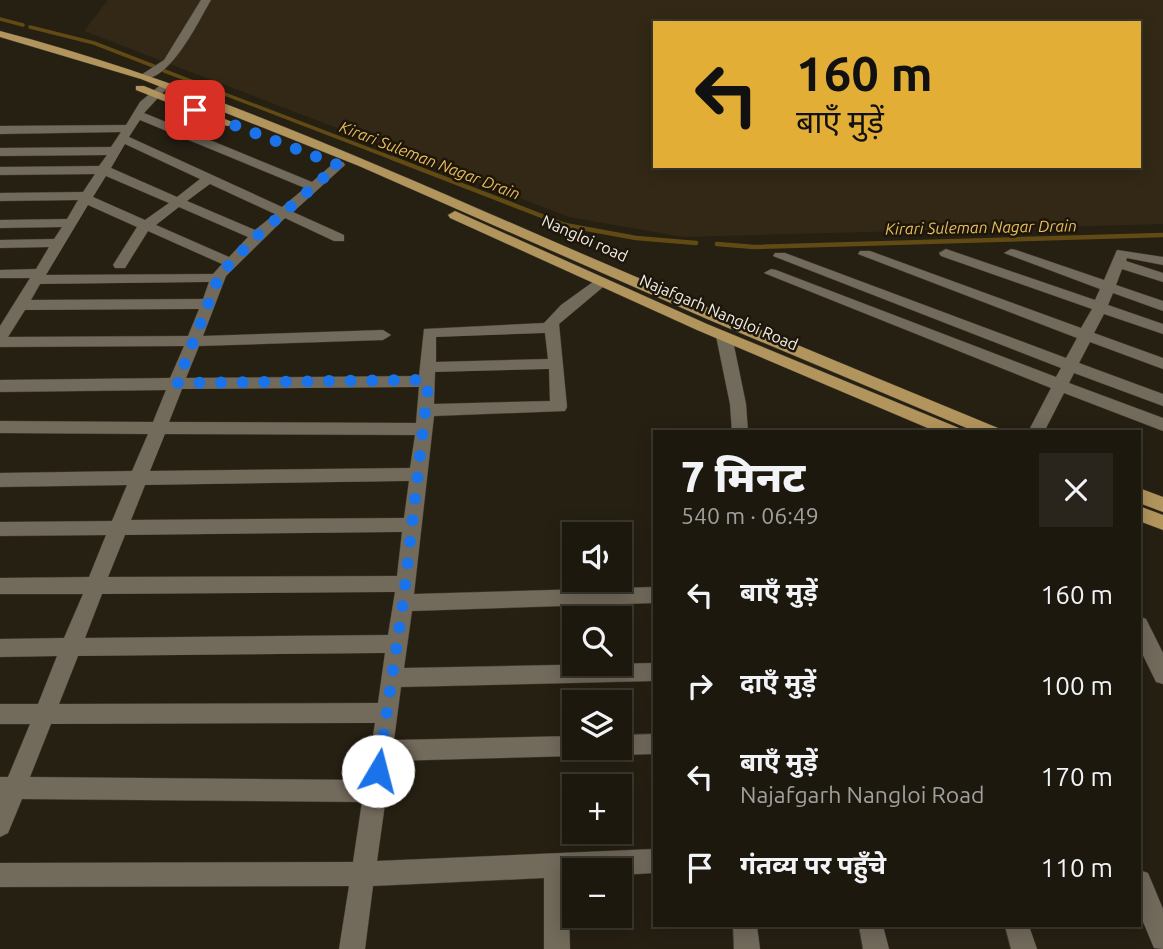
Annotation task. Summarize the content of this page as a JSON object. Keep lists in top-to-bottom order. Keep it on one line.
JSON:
{"streets":{"main road":["Nangloi road","Najafgarh Nangloi Road"]},"crossings":[["Nangloi road","Najafgarh Nangloi Road"]],"water":["Kirari Suleman Nagar Drain"],"page":{"turn":["160 m","बाएँ मुड़ें"],"heading":["7 मिनट","540 m · 06:49"],"map_buttons":["+","−"],"list":[{"name":"बाएँ मुड़ें","value":"160 m"},{"name":"दाएँ मुड़ें","value":"100 m"},{"name":"बाएँ मुड़ें","note":"Najafgarh Nangloi Road","value":"170 m"},{"name":"गंतव्य पर पहुँचे","value":"110 m"}]}}
